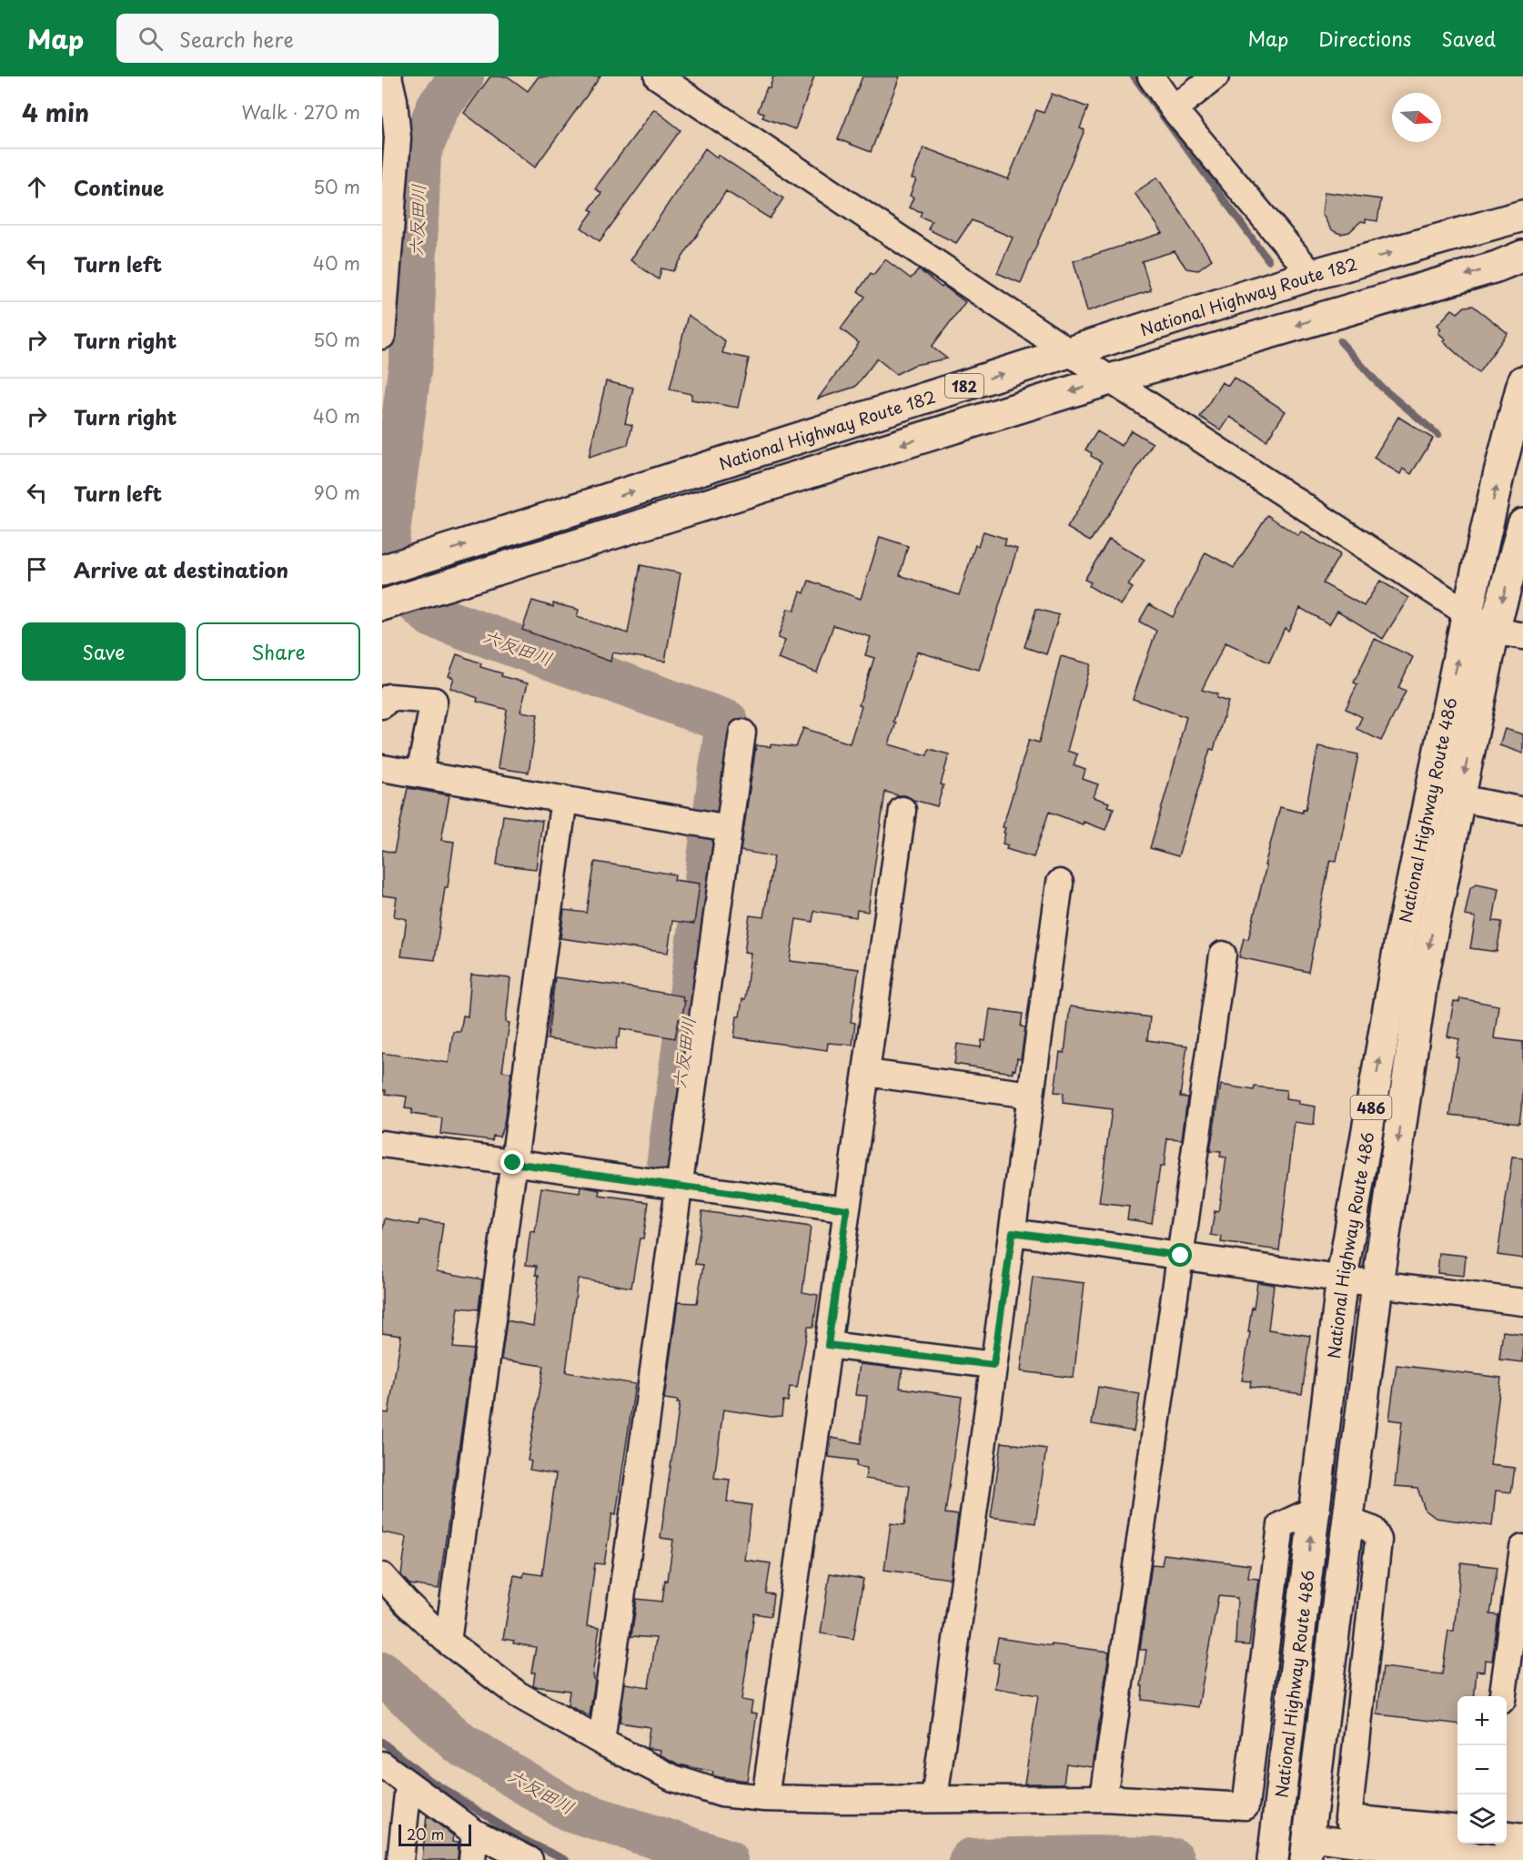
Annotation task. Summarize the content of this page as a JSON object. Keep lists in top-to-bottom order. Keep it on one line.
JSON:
{"streets":{"highway":["National Highway Route 182","182","National Highway Route 486","486"]},"water":["六反田川"],"scale_bar":"20 m","north":"right","page":{"header":"Map","search":"Search here","nav":["Map","Directions","Saved"],"heading":["4 min","Walk · 270 m"],"list":[["Continue","50 m"],["Turn left","40 m"],["Turn right","50 m"],["Turn right","40 m"],["Turn left","90 m"],"Arrive at destination"],"buttons":["Save","Share"],"map_buttons":["+","−"],"scale":"20 m"}}
